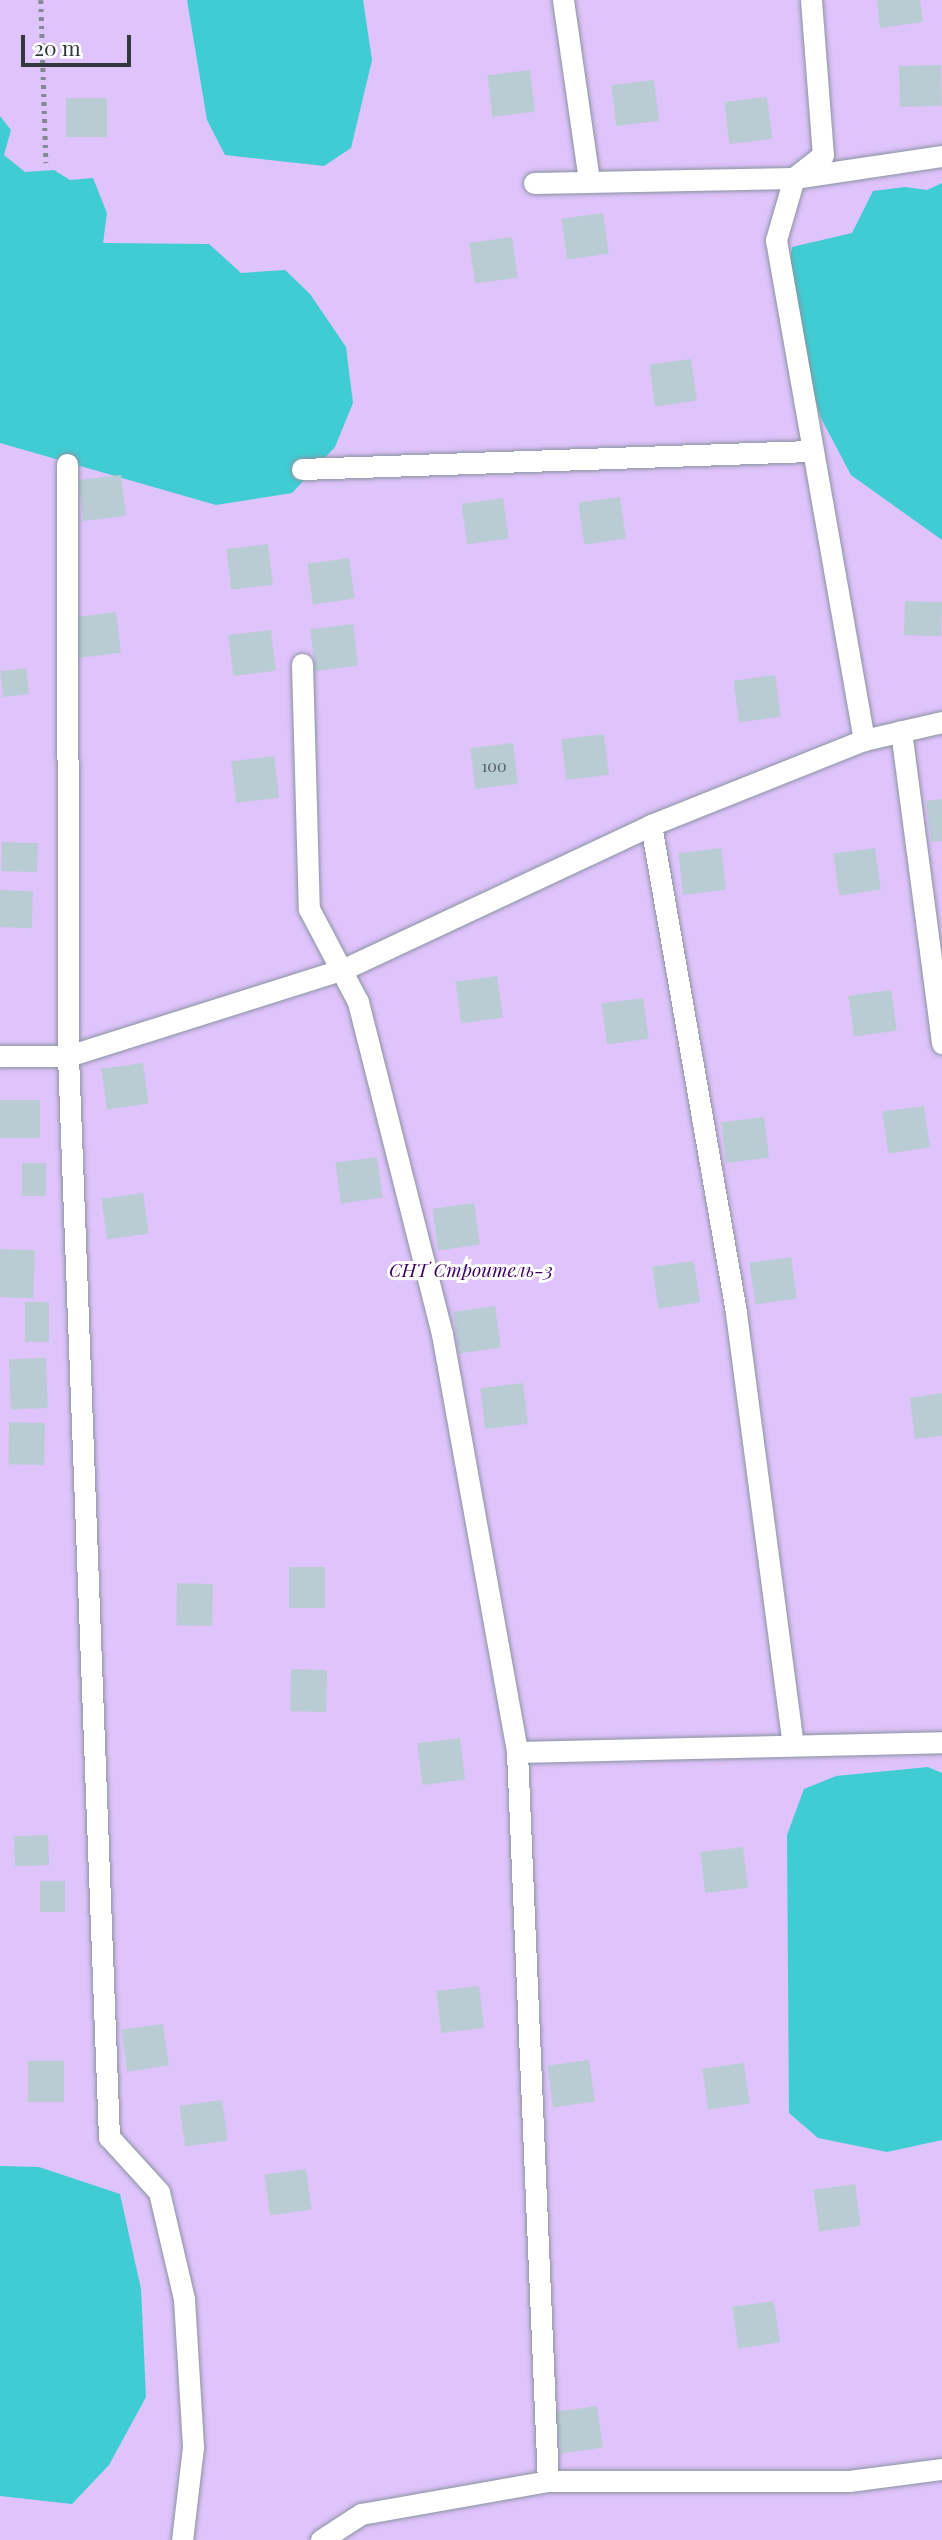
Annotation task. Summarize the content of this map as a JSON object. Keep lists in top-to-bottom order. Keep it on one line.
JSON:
{"parks":["СНТ Строитель-3"],"house_numbers":["100"],"scale_bar":"20 m"}
